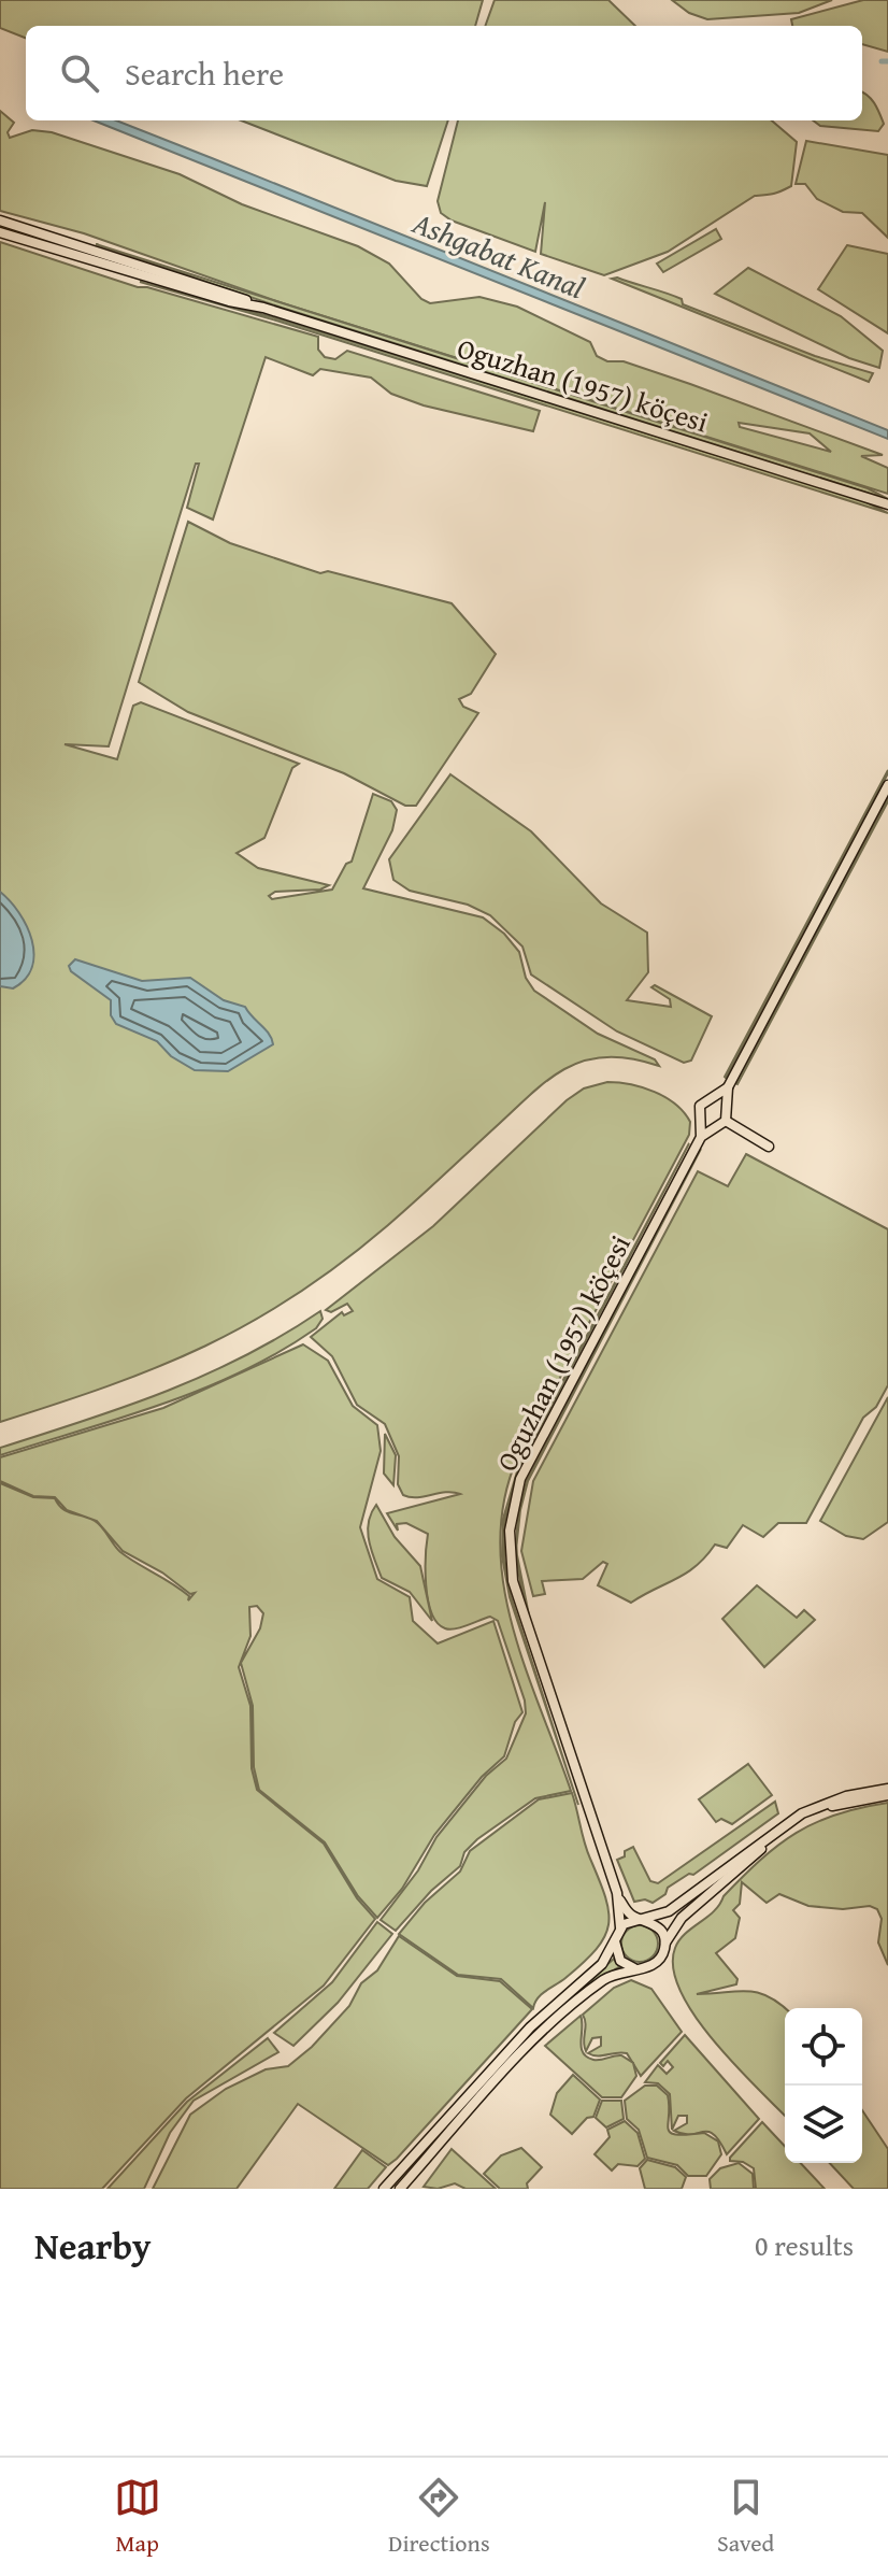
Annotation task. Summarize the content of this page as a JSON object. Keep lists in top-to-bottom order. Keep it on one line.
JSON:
{"streets":{"main road":["Oguzhan (1957) köçesi"]},"water":["Ashgabat Kanal"],"page":{"search":"Search here","heading":["Nearby","0 results"],"nav":["Map","Directions","Saved"]}}
